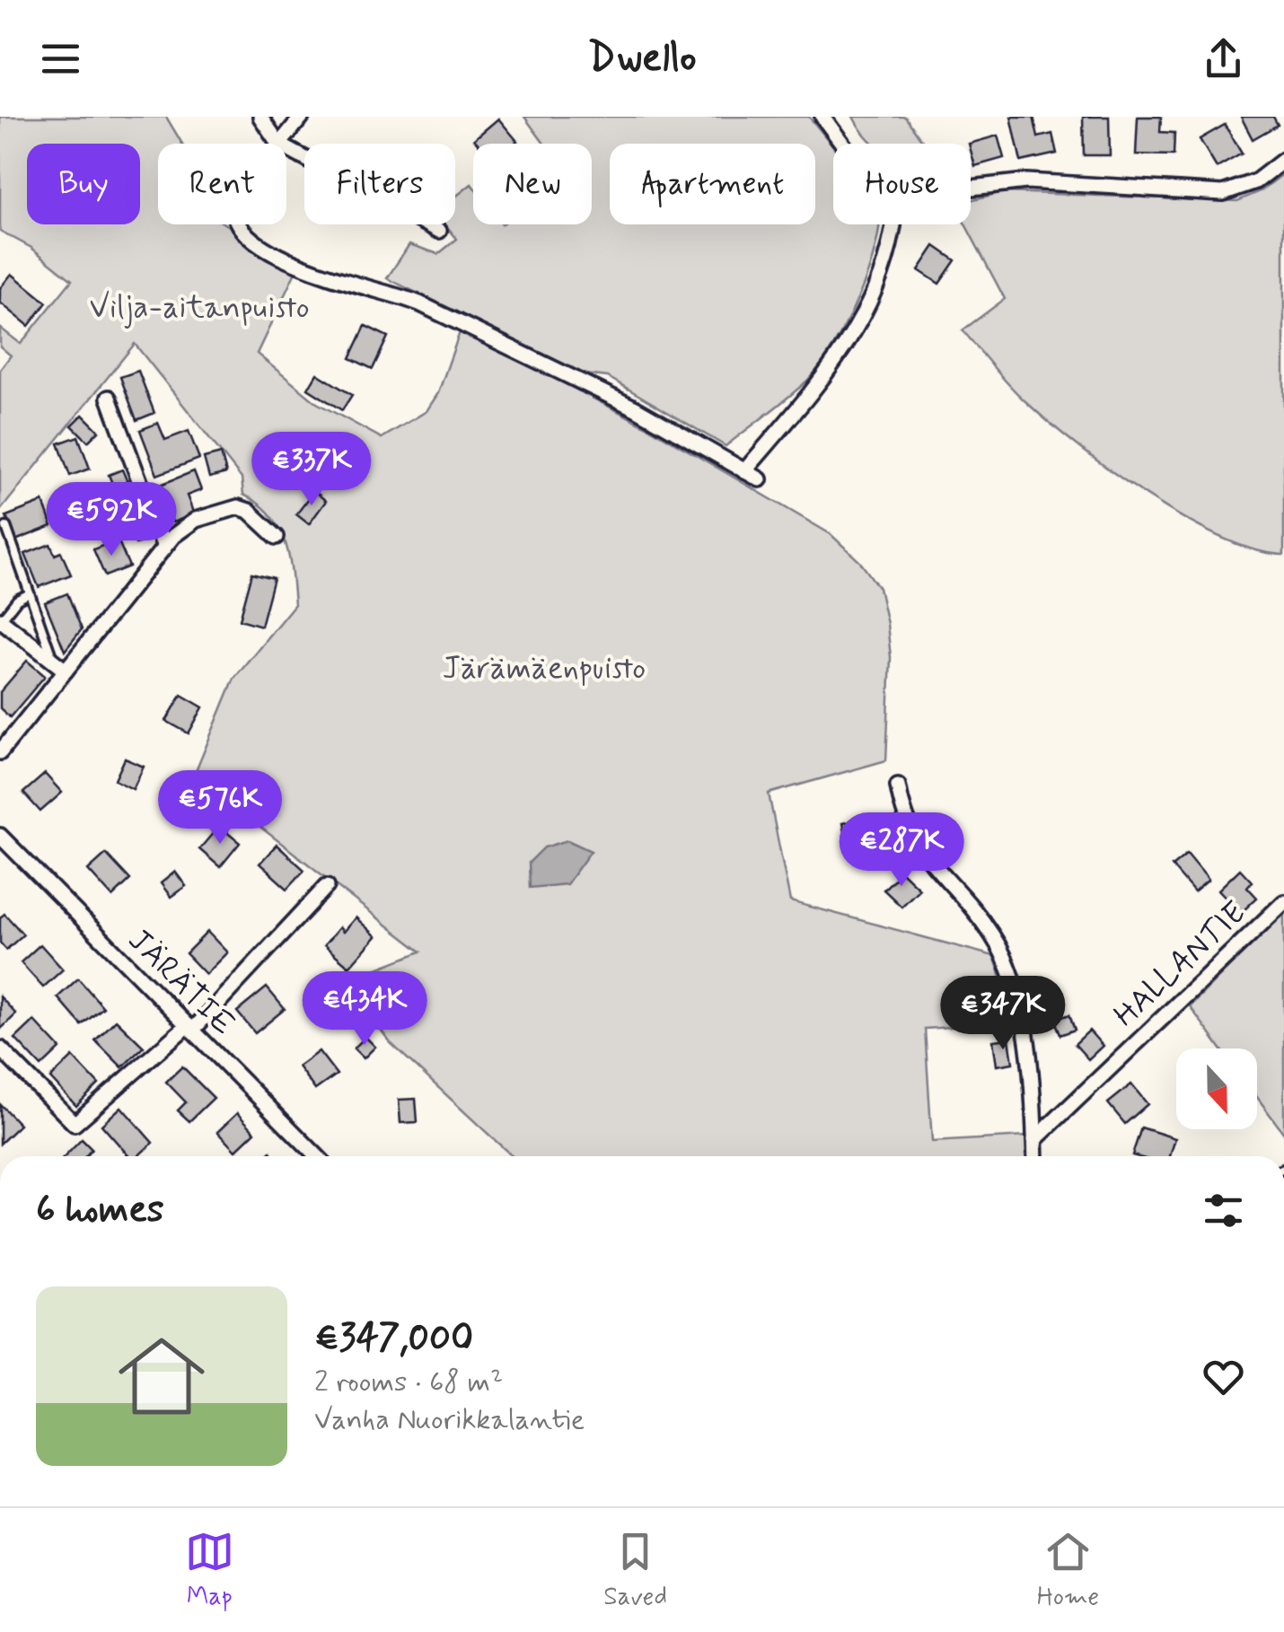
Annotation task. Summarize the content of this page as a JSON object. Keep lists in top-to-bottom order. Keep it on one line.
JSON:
{"streets":{"street":["HALLANTIE","JÄRÄTIE"]},"parks":["Vilja-aitanpuisto","Järämäenpuisto"],"north":"bottom","page":{"header":"Dwello","chip":["Buy","Rent","Filters","New","Apartment","House"],"price":["€337K","€592K","€576K","€287K","€434K","€347K"],"heading":"6 homes","list":[{"name":"€347,000","note":"2 rooms · 68 m² · Vanha Nuorikkalantie"}],"tabs":["Map","Saved","Home"]}}
